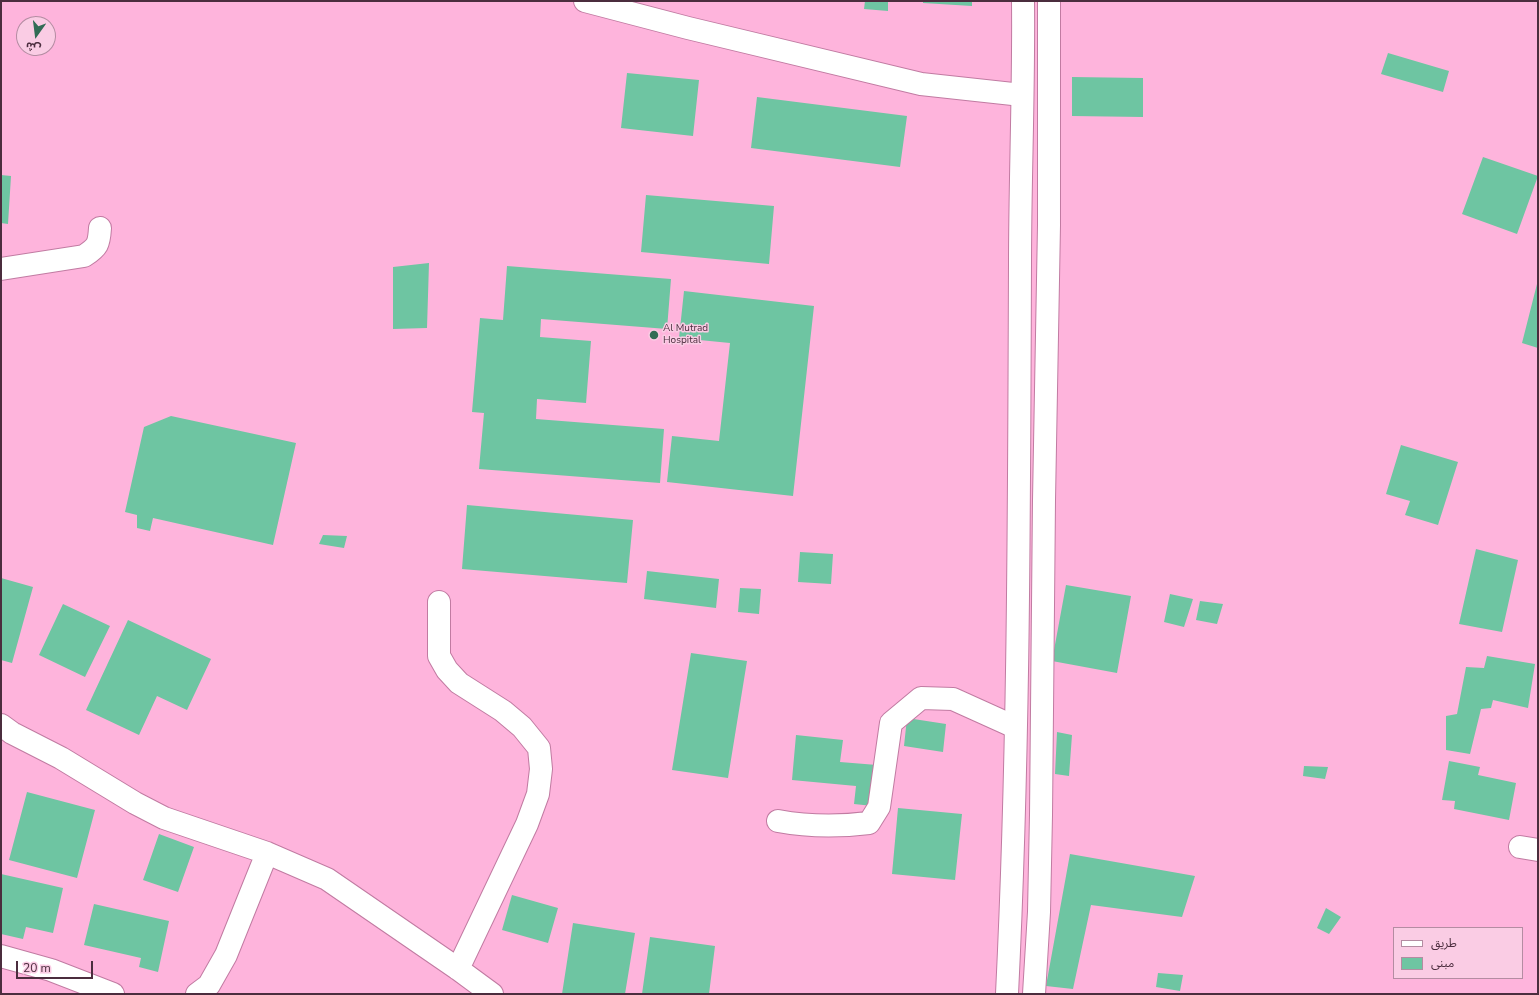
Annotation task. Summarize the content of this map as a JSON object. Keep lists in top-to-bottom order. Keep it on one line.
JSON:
{"places":["Al Mutrad Hospital"],"legend":["طريق","مبنى"],"scale_bar":"20 m","north":"bottom"}
